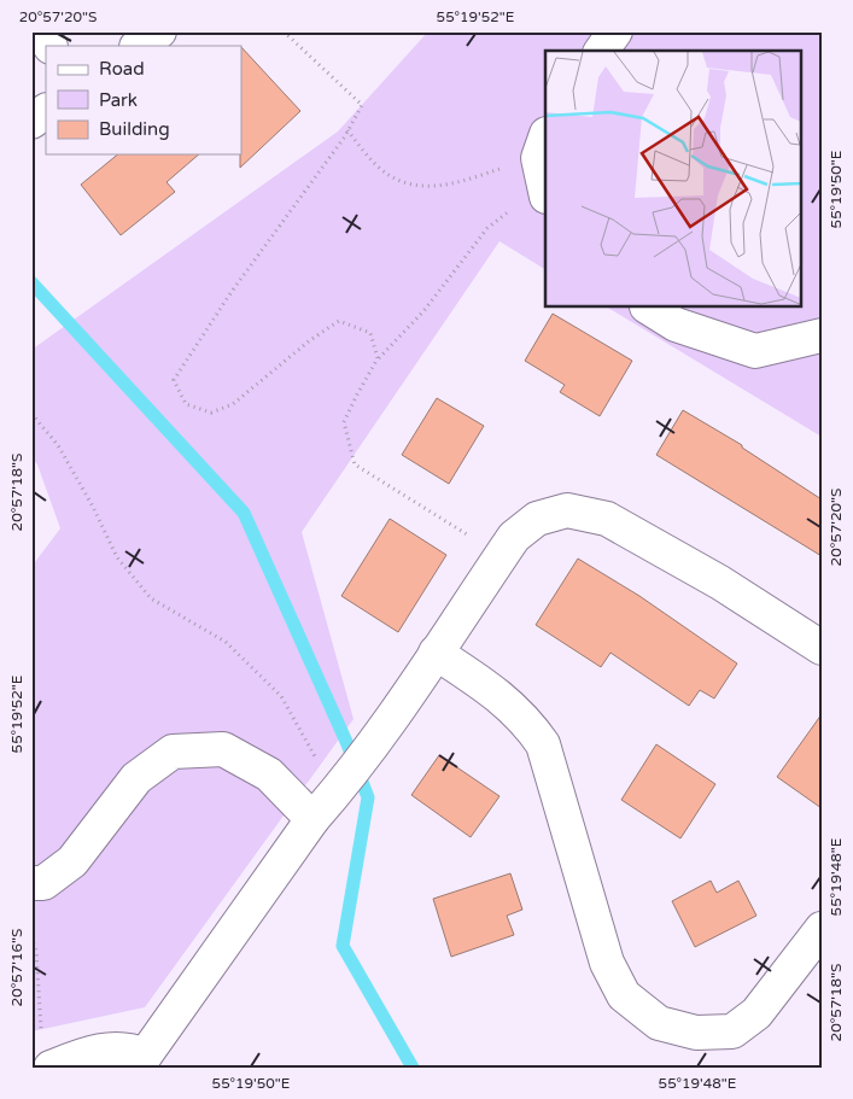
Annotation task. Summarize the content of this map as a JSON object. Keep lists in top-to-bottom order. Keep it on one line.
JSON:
{"legend":["Road","Park","Building"],"coordinates":["20°57'20\"S","55°19'52\"E","55°19'50\"E","20°57'18\"S","55°19'48\"E","20°57'16\"S"]}
